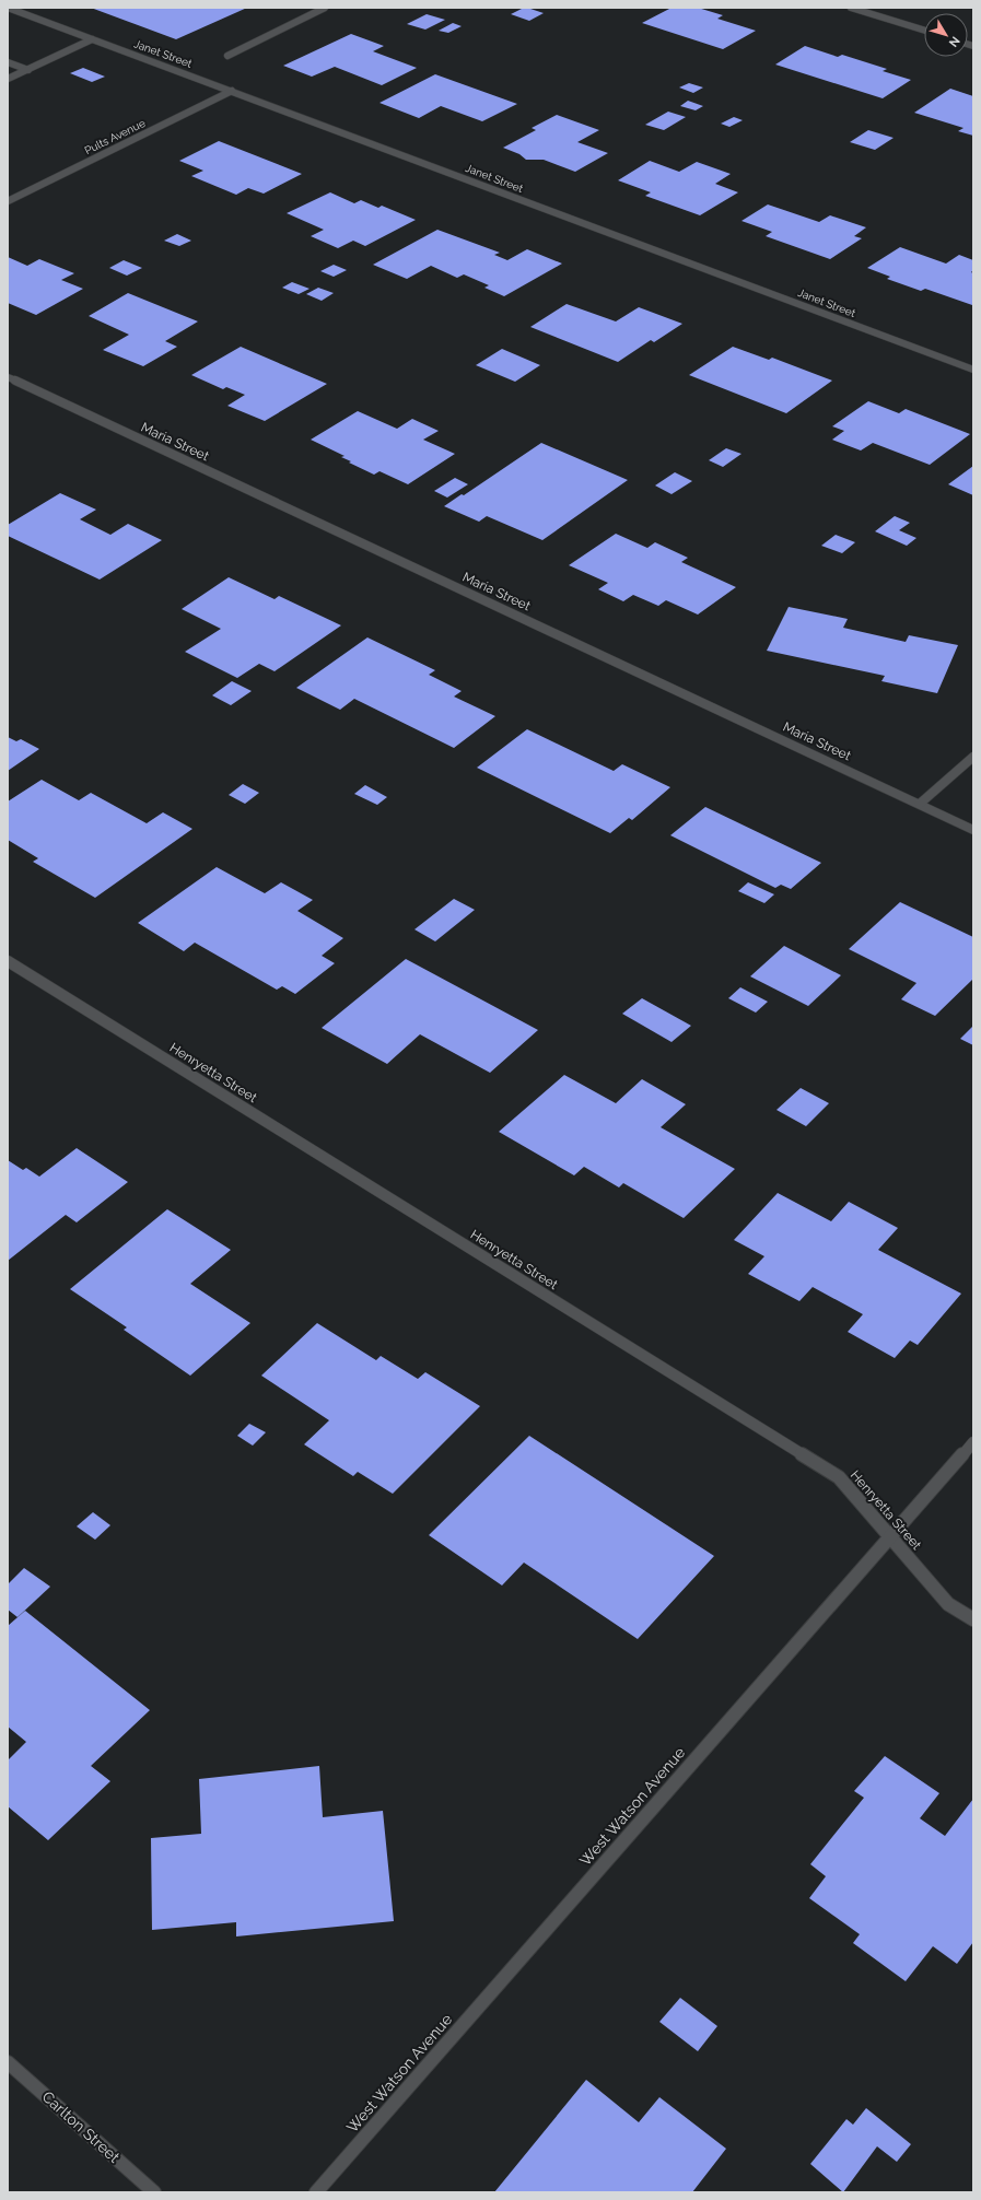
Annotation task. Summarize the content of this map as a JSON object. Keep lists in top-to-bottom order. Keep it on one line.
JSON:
{"streets":{"street":["Janet Street","Pults Avenue","Maria Street","Henryetta Street","West Watson Avenue","Carlton Street"]},"crossings":[["Janet Street","Pults Avenue"],["Henryetta Street","West Watson Avenue"]],"north":"bottom right"}
